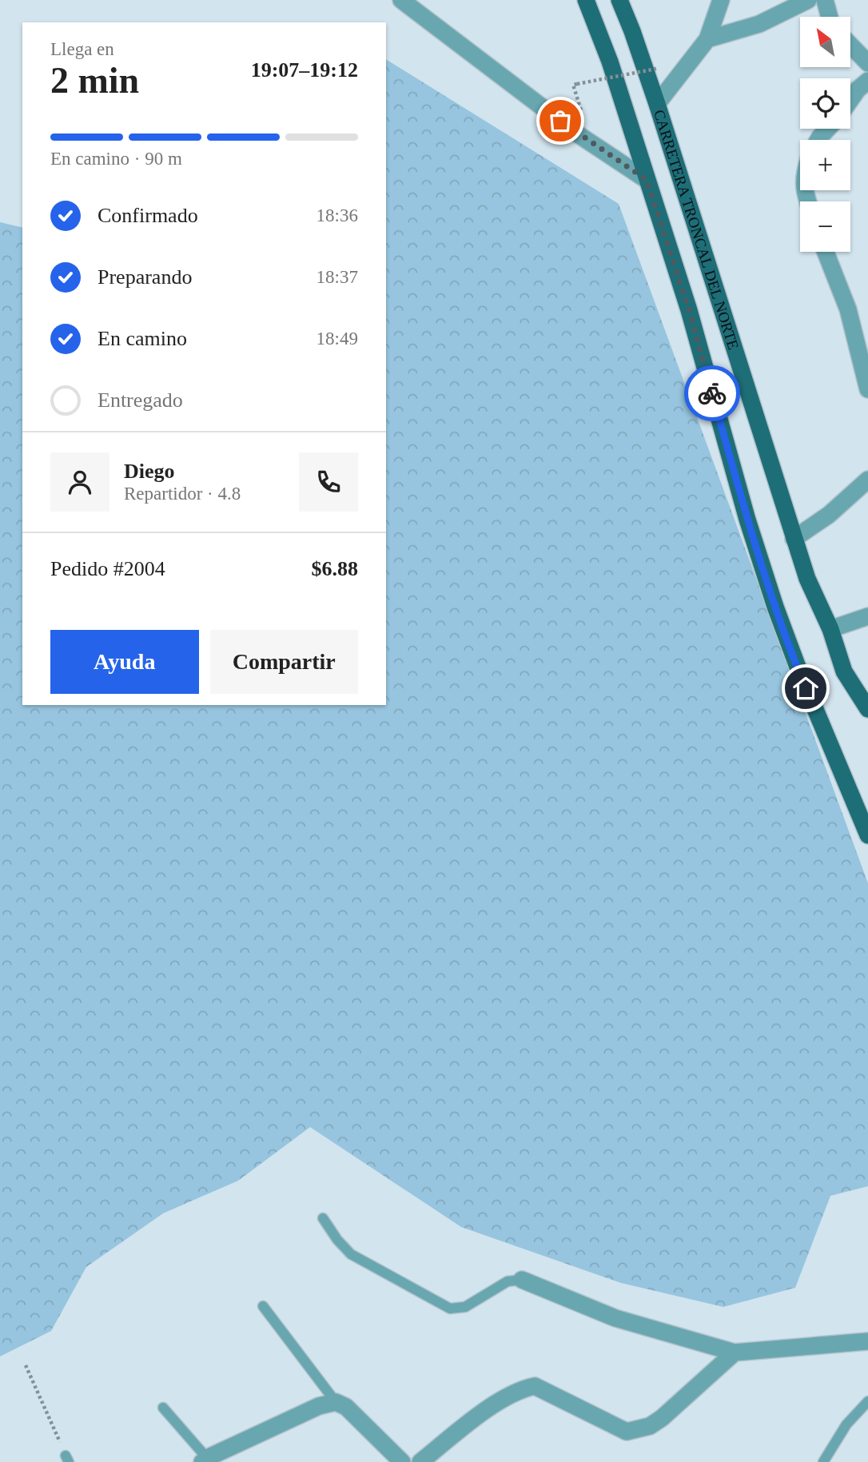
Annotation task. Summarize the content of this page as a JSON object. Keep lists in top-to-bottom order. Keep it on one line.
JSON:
{"streets":{"main road":["CARRETERA TRONCAL DEL NORTE"]},"north":"top left","page":{"map_buttons":["+","−"],"heading":["2 min","Llega en","19:07–19:12"],"panel":["Diego","Repartidor · 4.8","Pedido #2004","$6.88"],"bar":"En camino · 90 m","list":[["Confirmado","18:36"],["Preparando","18:37"],["En camino","18:49"],"Entregado"],"buttons":["Ayuda","Compartir"]}}
